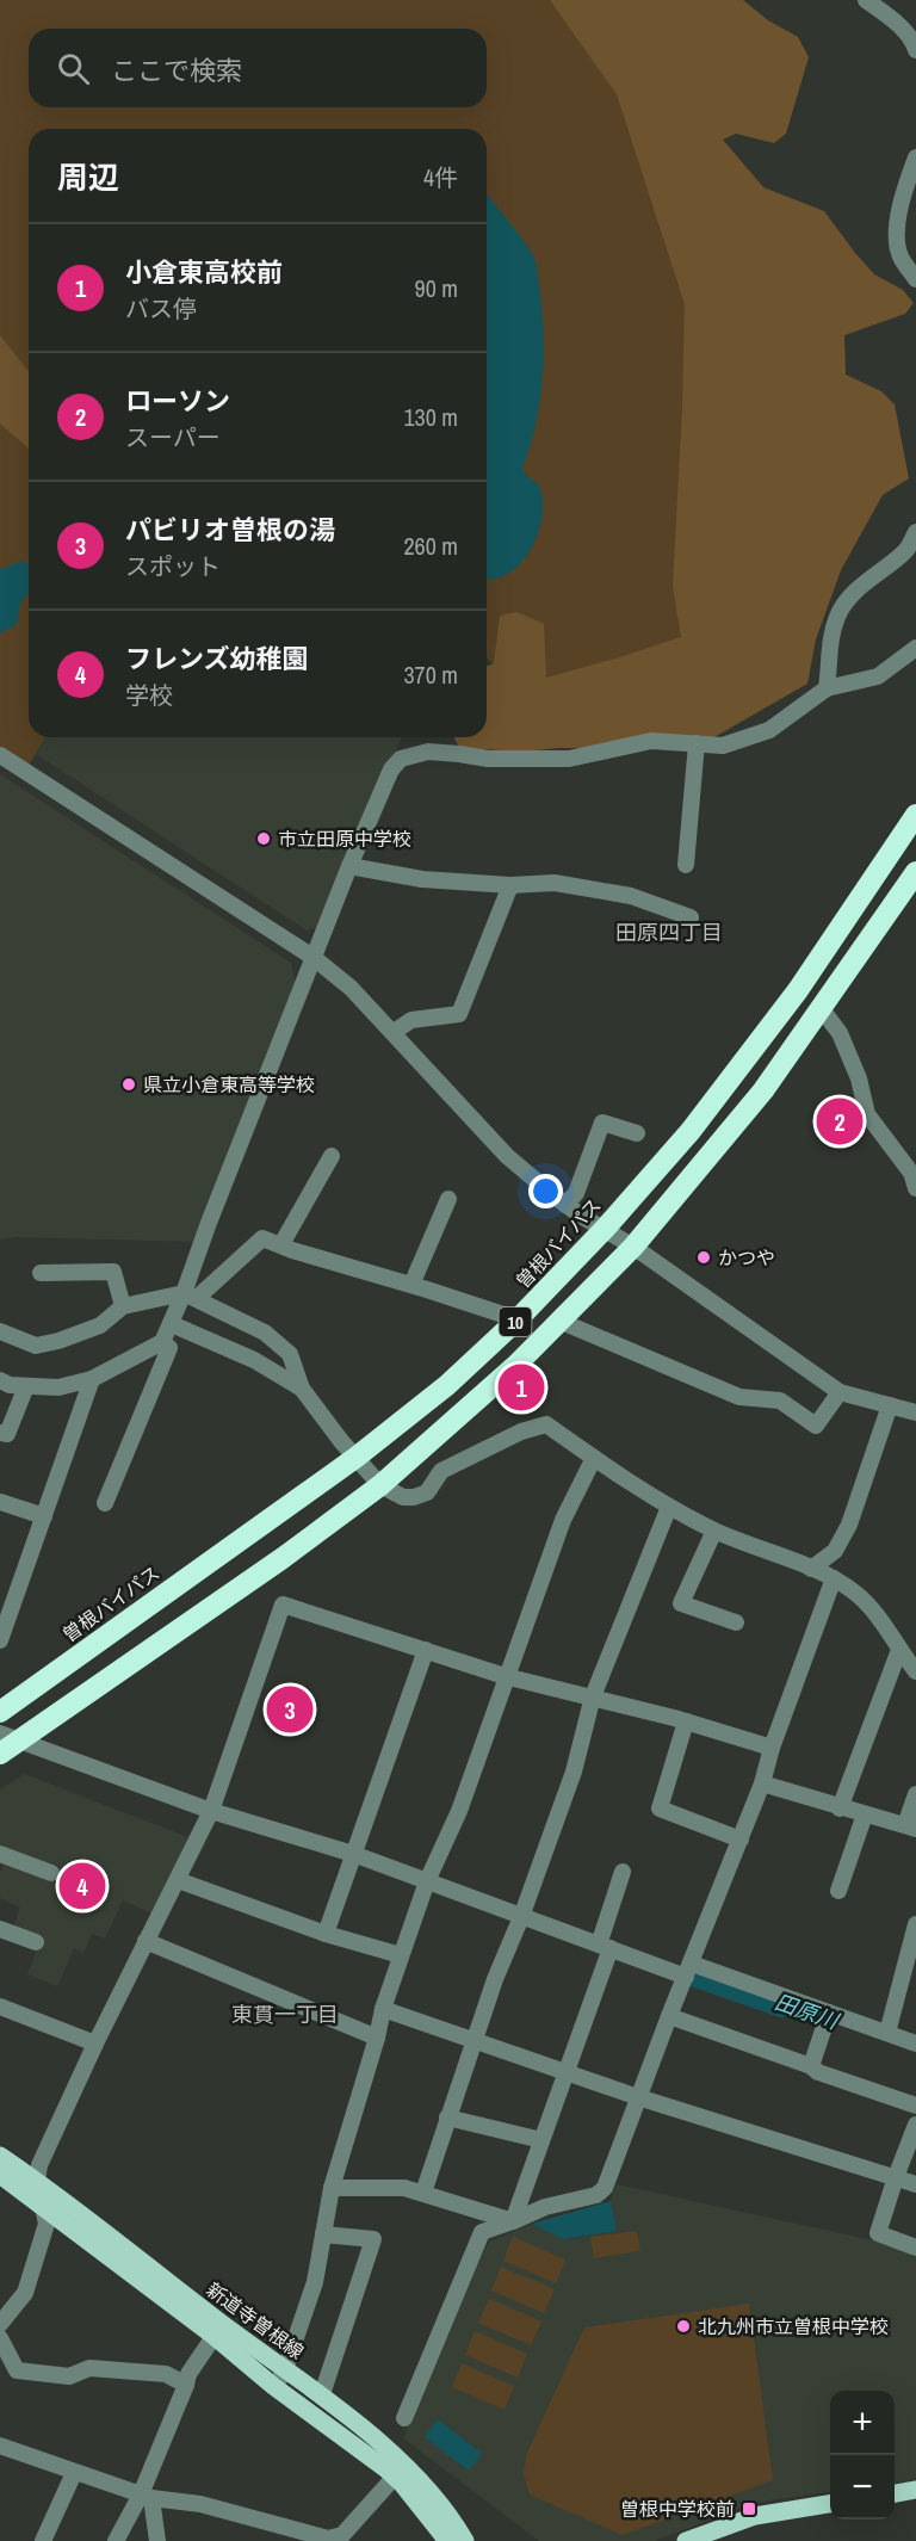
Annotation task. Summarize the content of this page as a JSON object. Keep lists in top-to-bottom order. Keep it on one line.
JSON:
{"streets":{"highway":["曽根バイパス","10"],"main road":["新道寺曽根線"]},"districts":["田原四丁目","東貫一丁目"],"water":["田原川"],"places":{"other":["市立田原中学校","県立小倉東高等学校","かつや","北九州市立曽根中学校"],"transit":["曽根中学校前"]},"page":{"search":"ここで検索","heading":["周辺","4件"],"list":[{"mark":"1","name":"小倉東高校前","note":"バス停","value":"90 m"},{"mark":"2","name":"ローソン","note":"スーパー","value":"130 m"},{"mark":"3","name":"パビリオ曽根の湯","note":"スポット","value":"260 m"},{"mark":"4","name":"フレンズ幼稚園","note":"学校","value":"370 m"}],"pins":["2","1","3","4"],"map_buttons":["+","−"]}}
